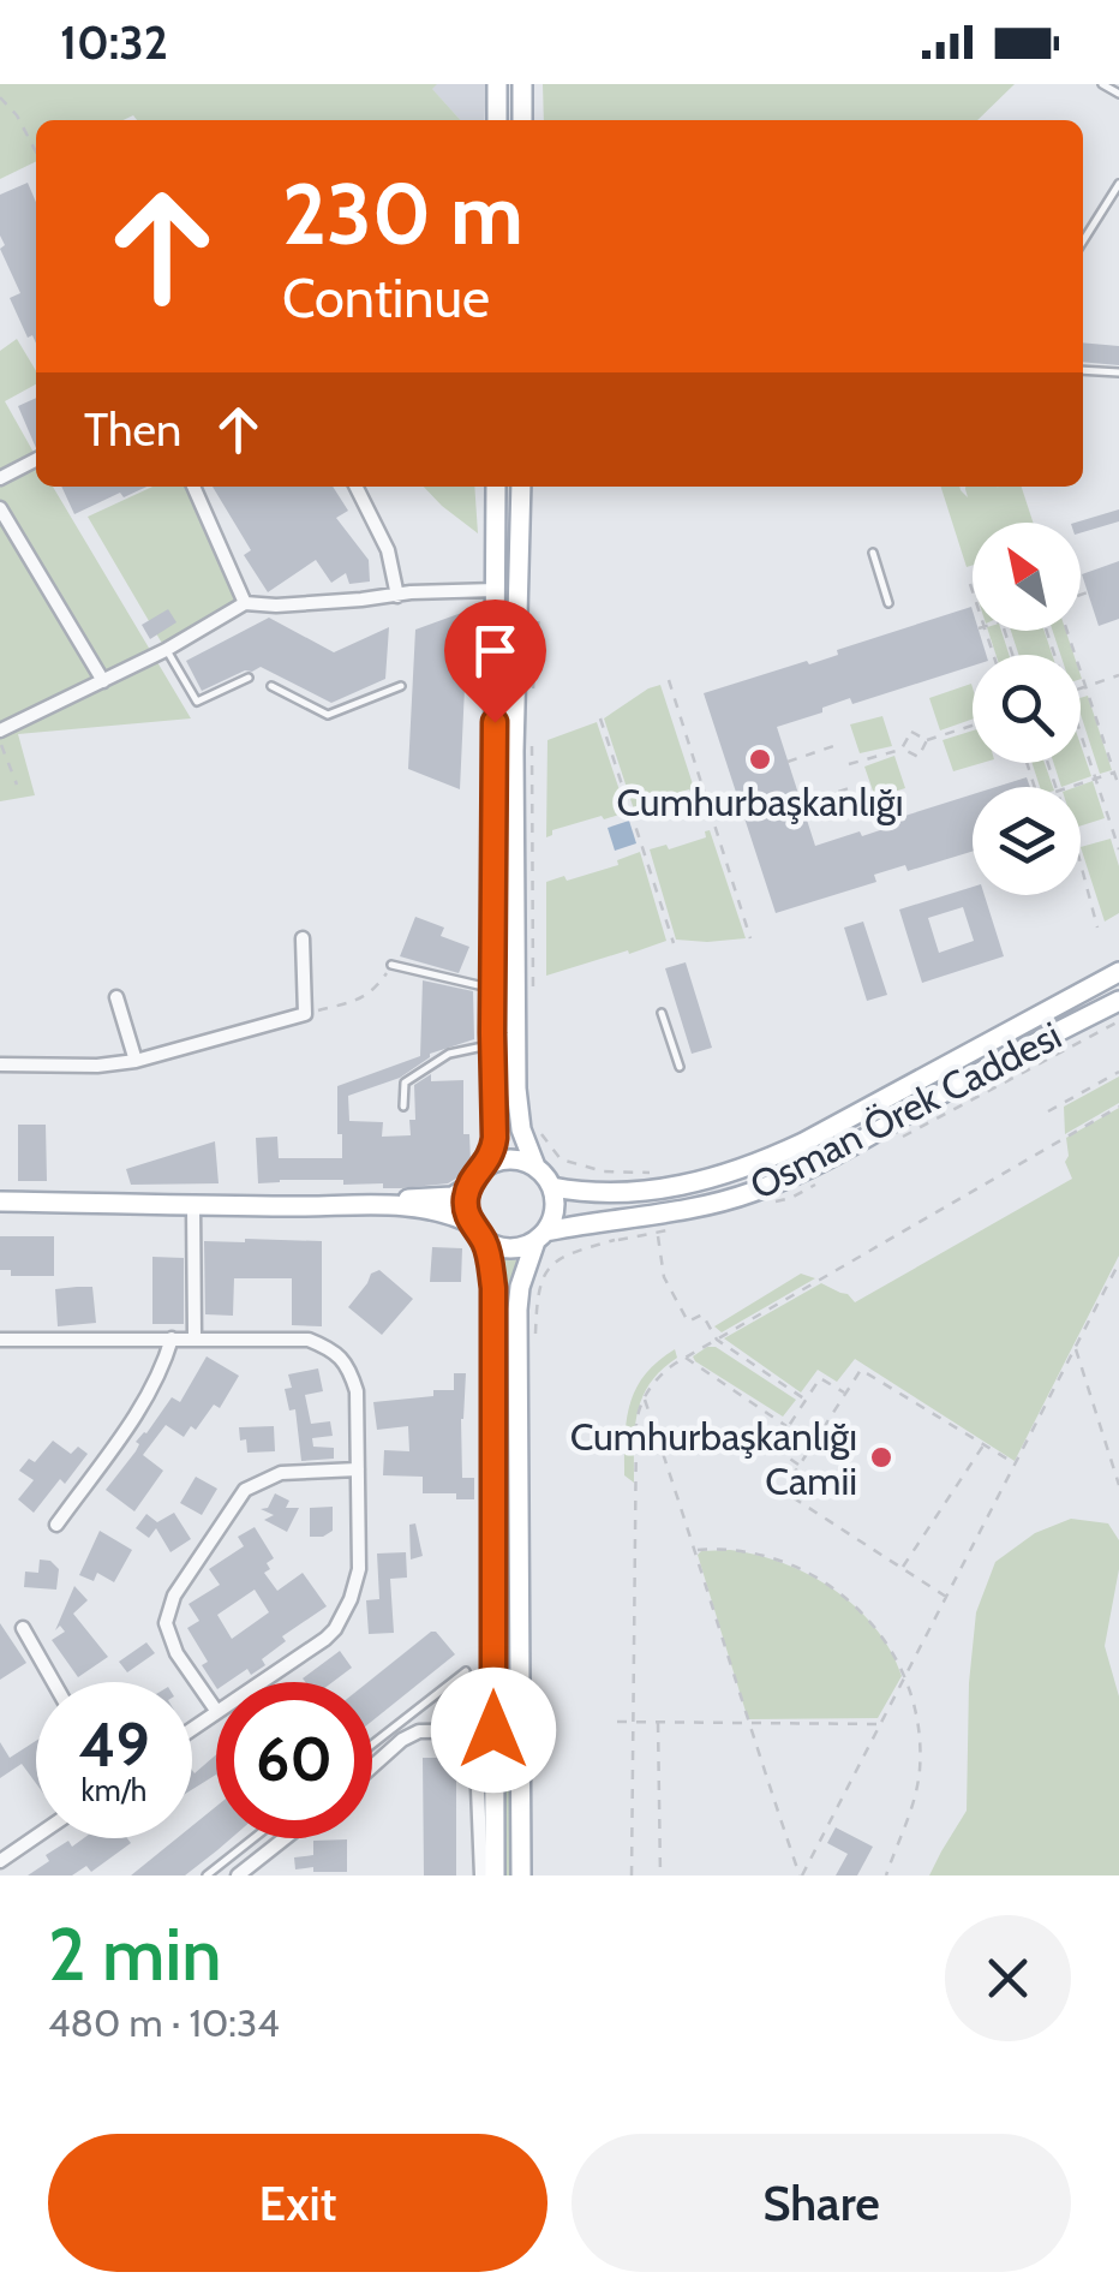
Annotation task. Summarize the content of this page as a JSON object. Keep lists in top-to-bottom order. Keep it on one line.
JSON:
{"streets":{"main road":["Osman Örek Caddesi"]},"places":["Cumhurbaşkanlığı","Cumhurbaşkanlığı Camii"],"north":"top left","page":{"status":"10:32","turn":["230 m","Continue"],"then":"Then","speed":"49 km/h","limit":"60","heading":["2 min","480 m · 10:34"],"buttons":["Exit","Share"]}}
